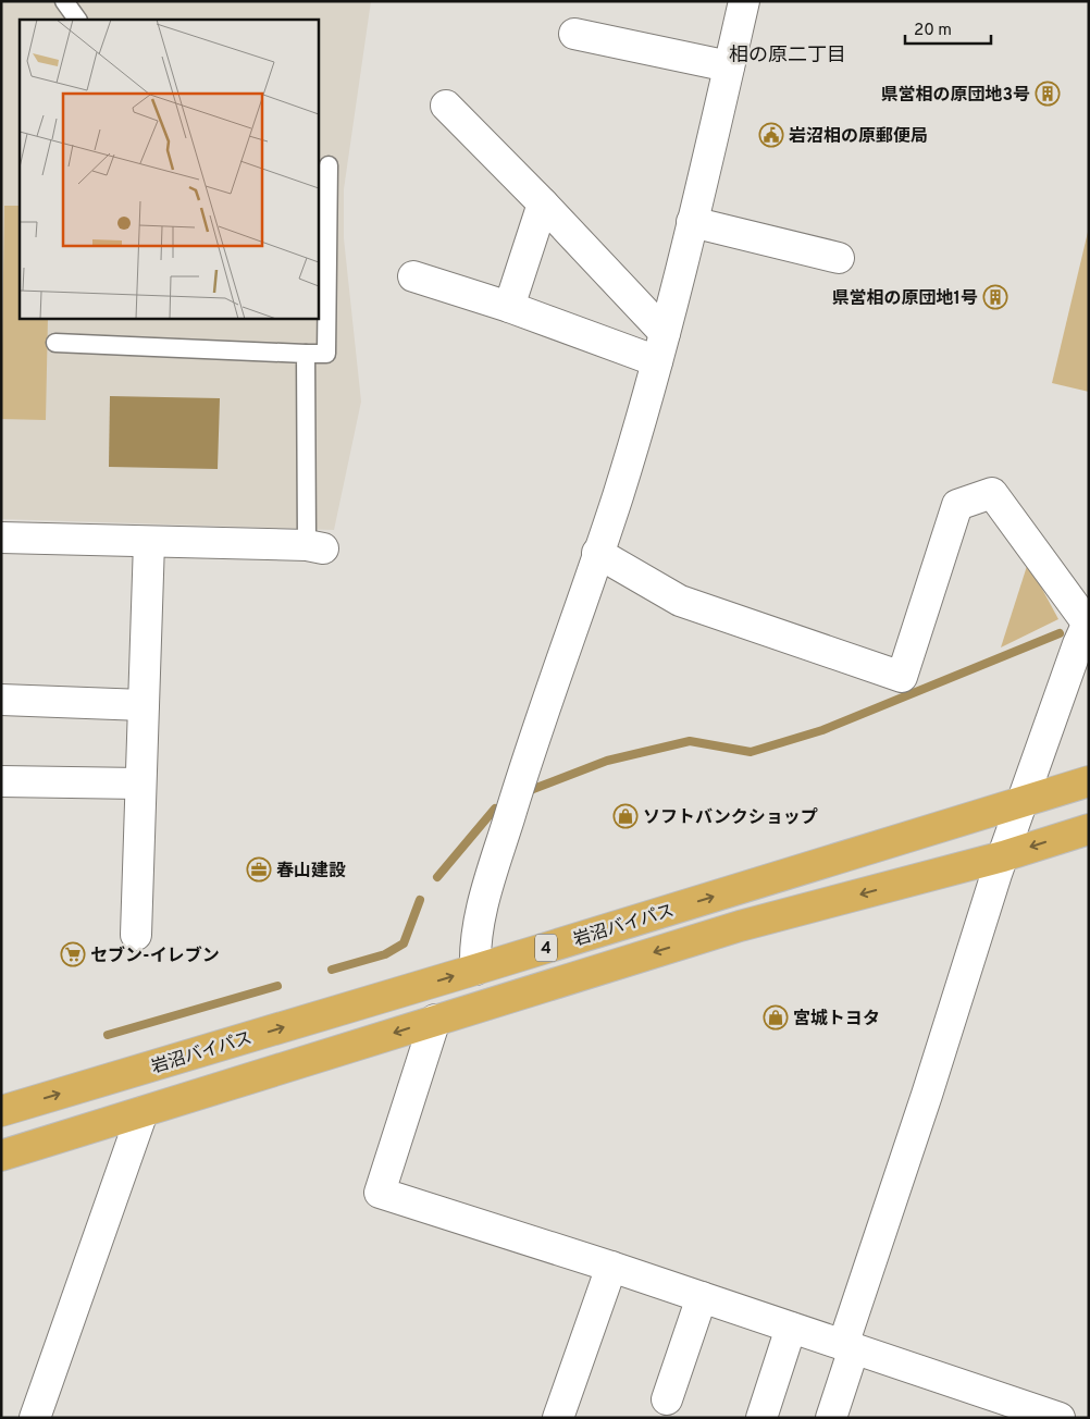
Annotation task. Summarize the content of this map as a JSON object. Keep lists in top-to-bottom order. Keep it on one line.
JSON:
{"streets":{"highway":["岩沼バイパス","4"]},"districts":["相の原二丁目"],"places":{"building":["県営相の原団地3号","県営相の原団地1号"],"public building":["岩沼相の原郵便局"],"shop":["ソフトバンクショップ","宮城トヨタ"],"office":["春山建設"],"supermarket":["セブン-イレブン"]},"scale_bar":"20 m"}
